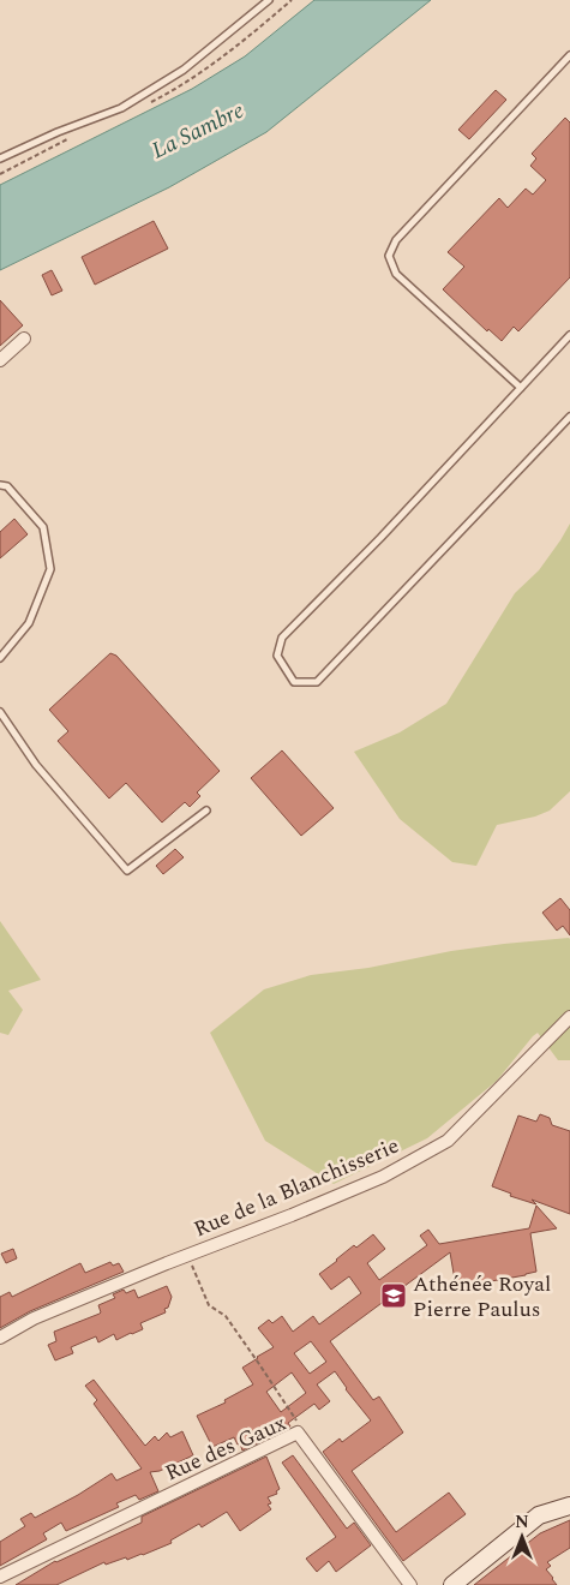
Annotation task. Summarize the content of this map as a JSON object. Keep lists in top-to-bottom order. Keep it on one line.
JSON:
{"streets":{"street":["Rue de la Blanchisserie","Rue des Gaux"]},"water":["La Sambre"],"places":{"school or university":["Athénée Royal Pierre Paulus"]},"north":"top"}
